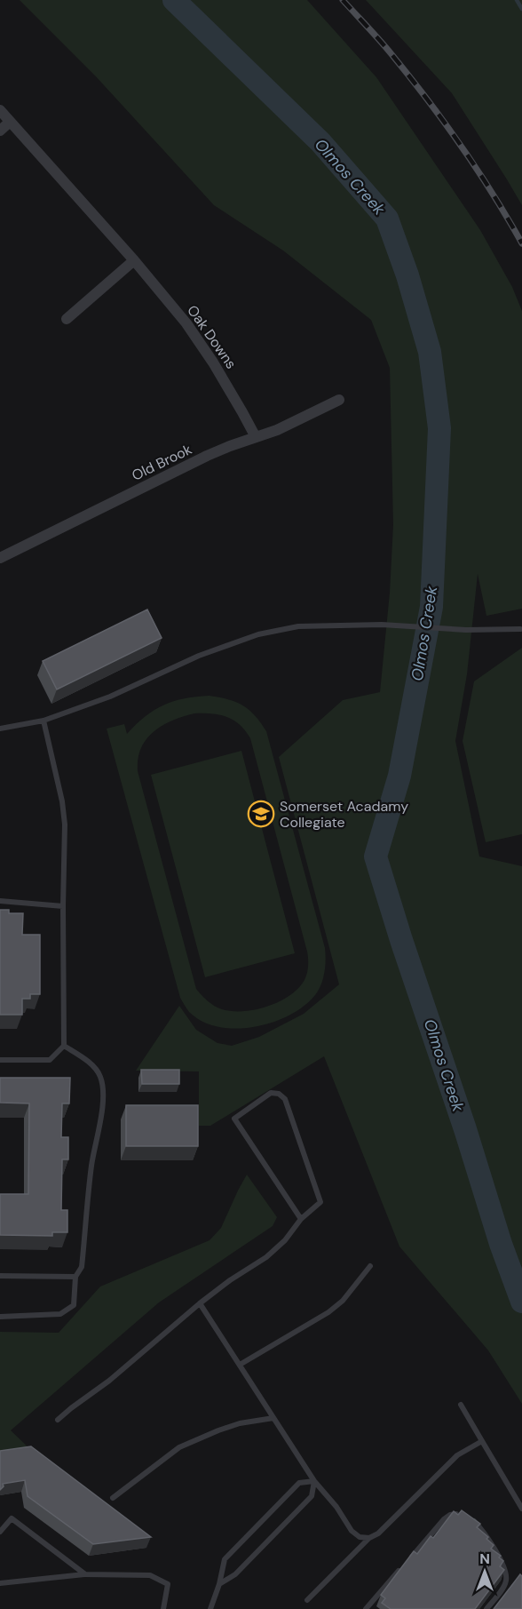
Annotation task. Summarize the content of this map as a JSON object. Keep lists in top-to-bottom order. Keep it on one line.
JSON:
{"streets":{"street":["Oak Downs","Old Brook"]},"crossings":[["Oak Downs","Old Brook"]],"water":["Olmos Creek"],"places":{"school or university":["Somerset Acadamy Collegiate"]},"north":"top"}
